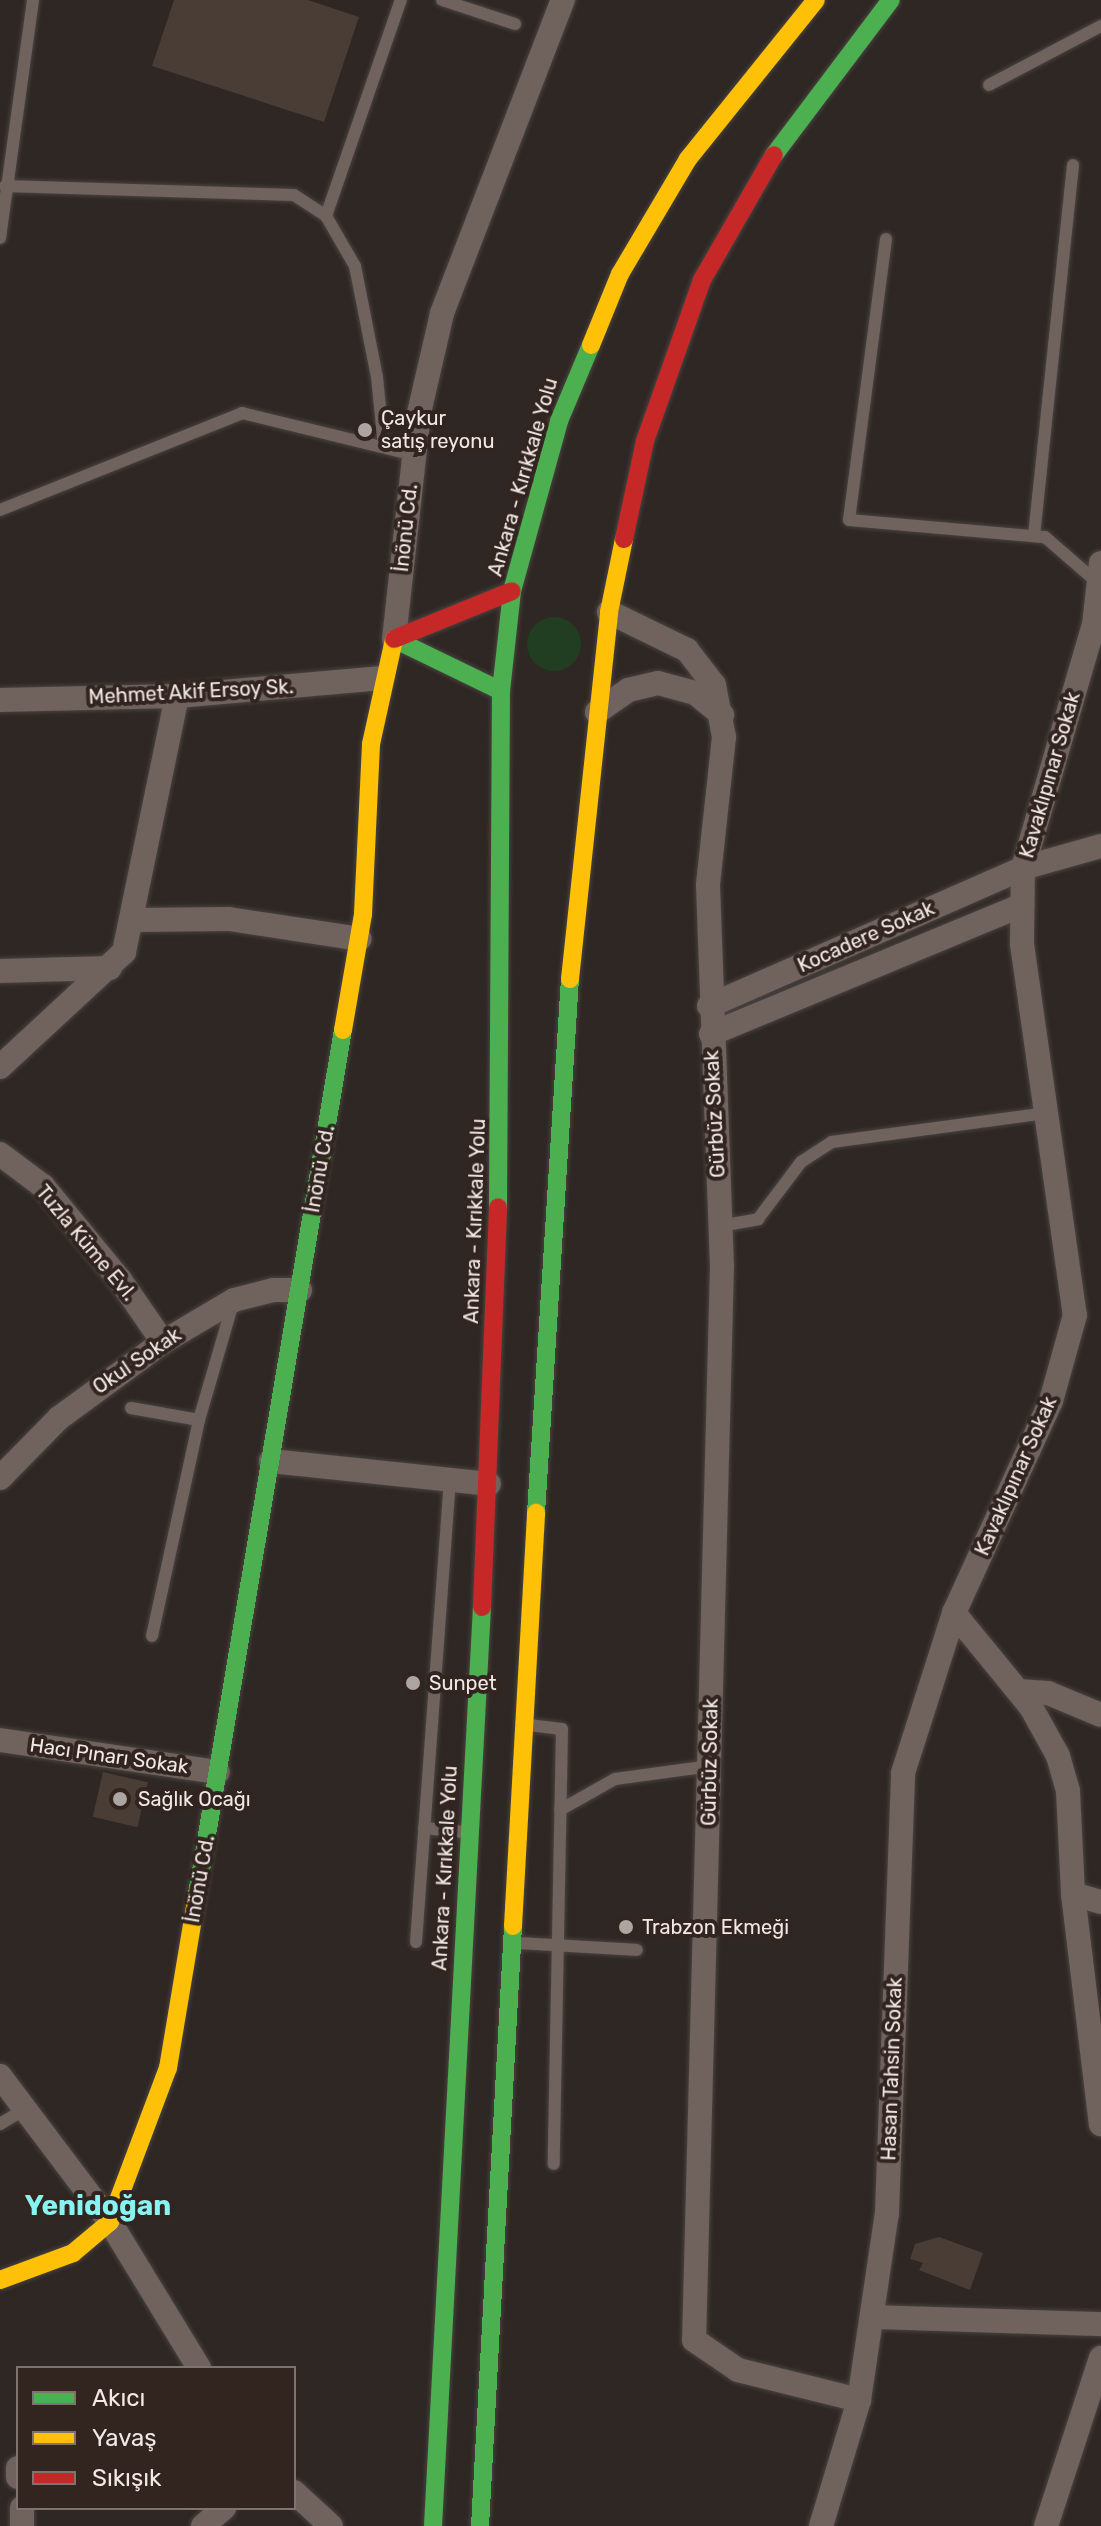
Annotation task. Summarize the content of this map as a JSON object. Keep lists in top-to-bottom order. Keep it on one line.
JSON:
{"streets":{"main road":["Ankara - Kırıkkale Yolu","İnönü Cd."],"street":["Mehmet Akif Ersoy Sk.","Kavaklıpınar Sokak","Kocadere Sokak","Gürbüz Sokak","Tuzla Küme Evl.","Okul Sokak","Hacı Pınarı Sokak","Hasan Tahsin Sokak"]},"crossings":[["İnönü Cd.","Mehmet Akif Ersoy Sk."],["İnönü Cd.","Okul Sokak"],["İnönü Cd.","Hacı Pınarı Sokak"],["Kavaklıpınar Sokak","Kocadere Sokak"],["Kavaklıpınar Sokak","Hasan Tahsin Sokak"],["Kocadere Sokak","Gürbüz Sokak"],["Gürbüz Sokak","Hasan Tahsin Sokak"],["Tuzla Küme Evl.","Okul Sokak"]],"districts":["Yenidoğan"],"places":["Çaykur satış reyonu","Sunpet","Sağlık Ocağı","Trabzon Ekmeği"],"legend":["Akıcı","Yavaş","Sıkışık"]}
